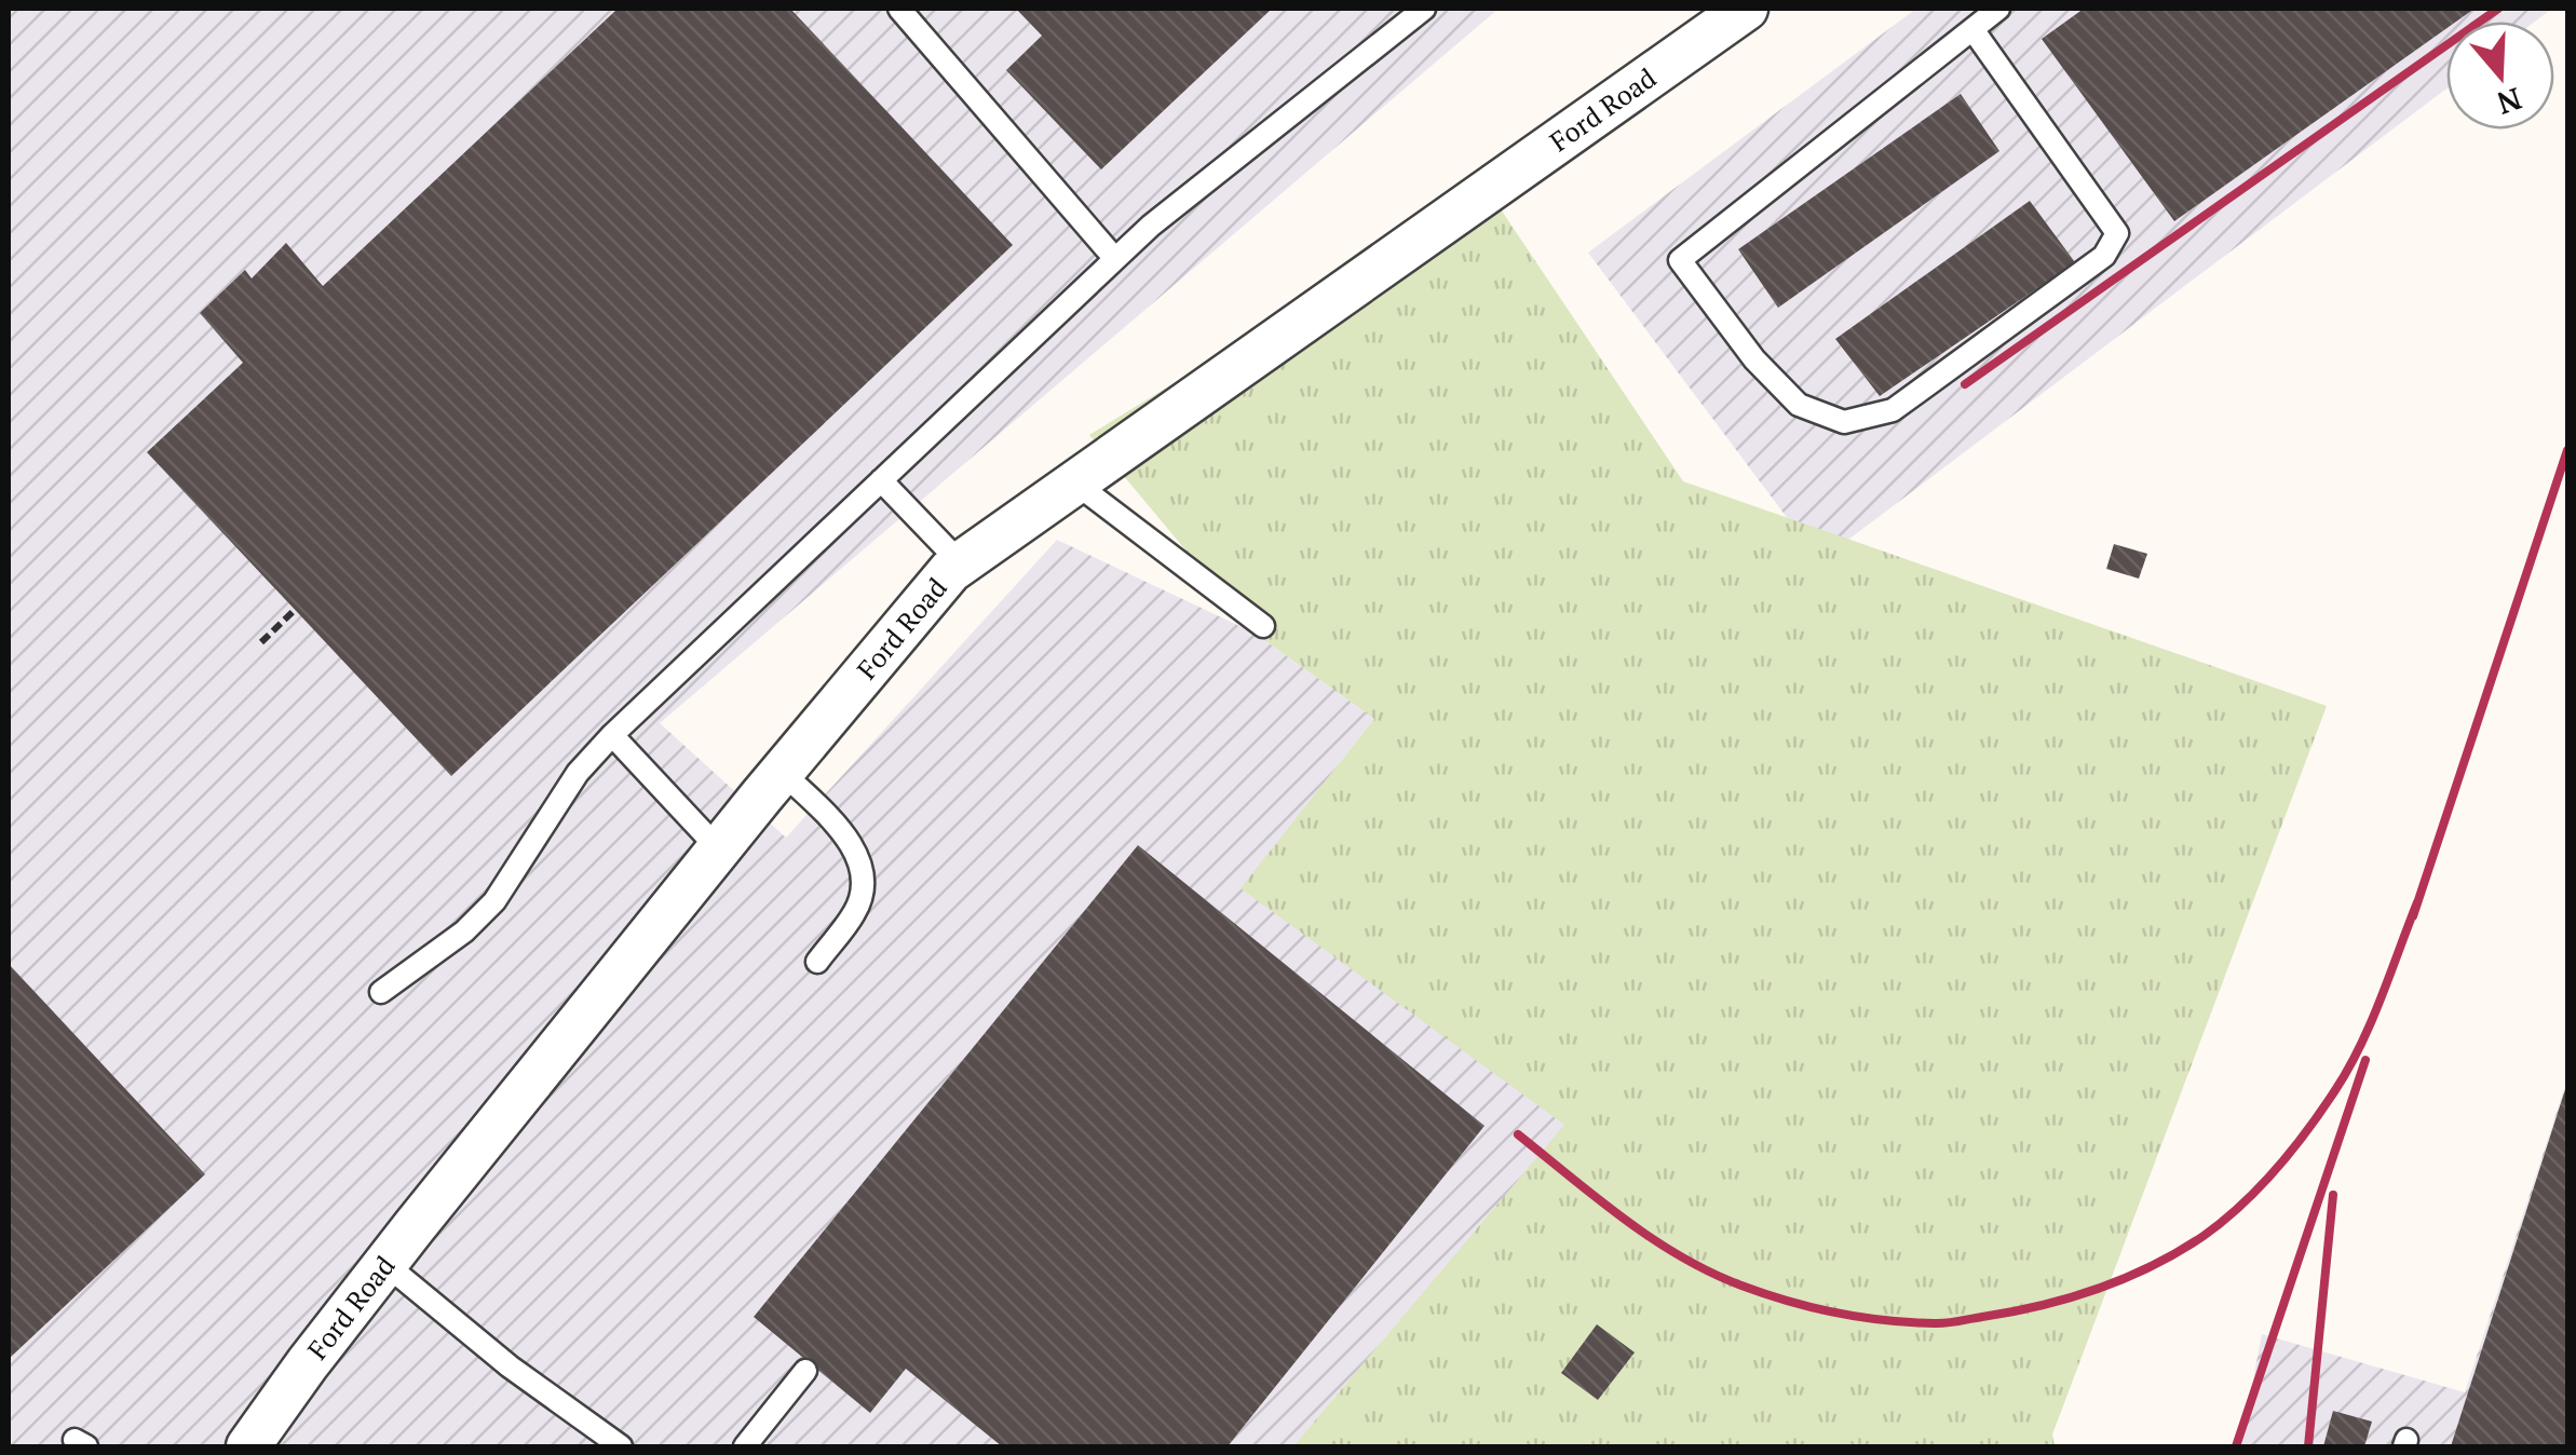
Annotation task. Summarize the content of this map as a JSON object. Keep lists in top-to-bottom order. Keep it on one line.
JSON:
{"streets":{"street":["Ford Road"]},"north":"bottom"}
